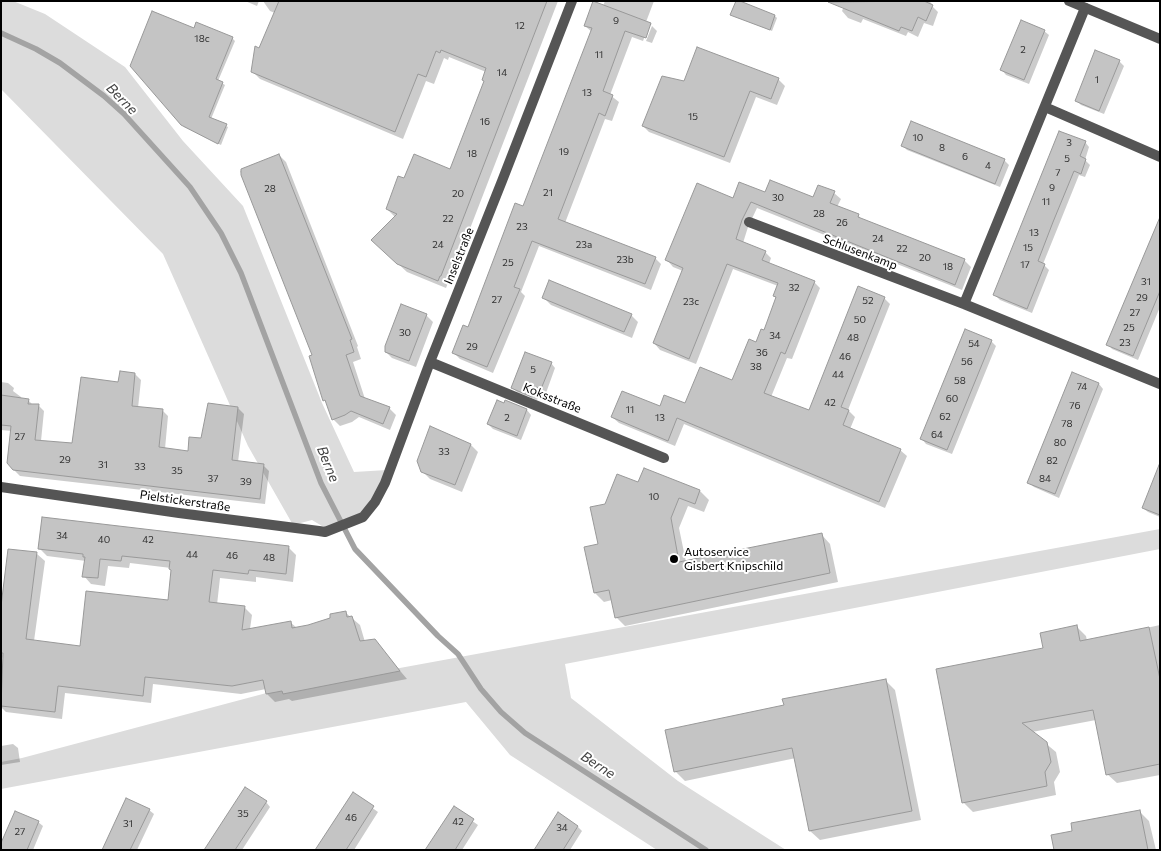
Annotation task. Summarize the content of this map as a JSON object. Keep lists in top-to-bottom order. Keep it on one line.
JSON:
{"streets":{"street":["Schlusenkamp","Inselstraße","Koksstraße","Pielstickerstraße"]},"crossings":[["Inselstraße","Koksstraße"],["Inselstraße","Pielstickerstraße"]],"water":["Berne"],"places":["Autoservice Gisbert Knipschild"],"house_numbers":["9","12","18c","2","11","14","1","13","15","16","10","3","8","19","18","6","5","4","7","9","28","21","20","30","11","28","22","26","23","13","24","24","23a","15","22","20","23b","25","17","18","31","32","29","27","52","23c","27","50","25","30","34","48","23","54","29","36","46","56","38","5","44","58","74","60","42","76","11","62","2","13","78","64","27","80","33","29","82","31","33","35","37","84","39","10","34","40","42","44","46","48","35","46","42","31","34","27"]}
